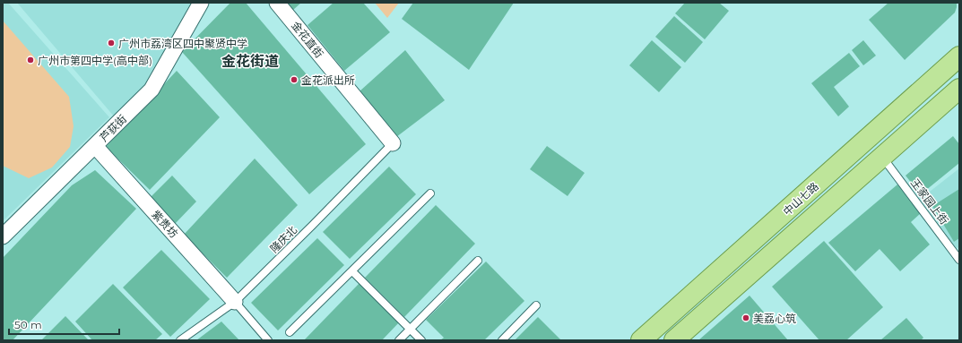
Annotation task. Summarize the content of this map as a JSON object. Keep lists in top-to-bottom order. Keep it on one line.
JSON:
{"streets":{"main road":["中山七路"],"street":["金花直街","芦荻街","紫贵坊"],"lane":["王家园上街","隆庆北"]},"crossings":[["金花直街","隆庆北"],["芦荻街","紫贵坊"],["中山七路","王家园上街"],["紫贵坊","隆庆北"]],"districts":["金花街道"],"places":["广州市荔湾区四中聚贤中学","广州市第四中学(高中部)","金花派出所","美荔心筑"],"scale_bar":"50 m"}
